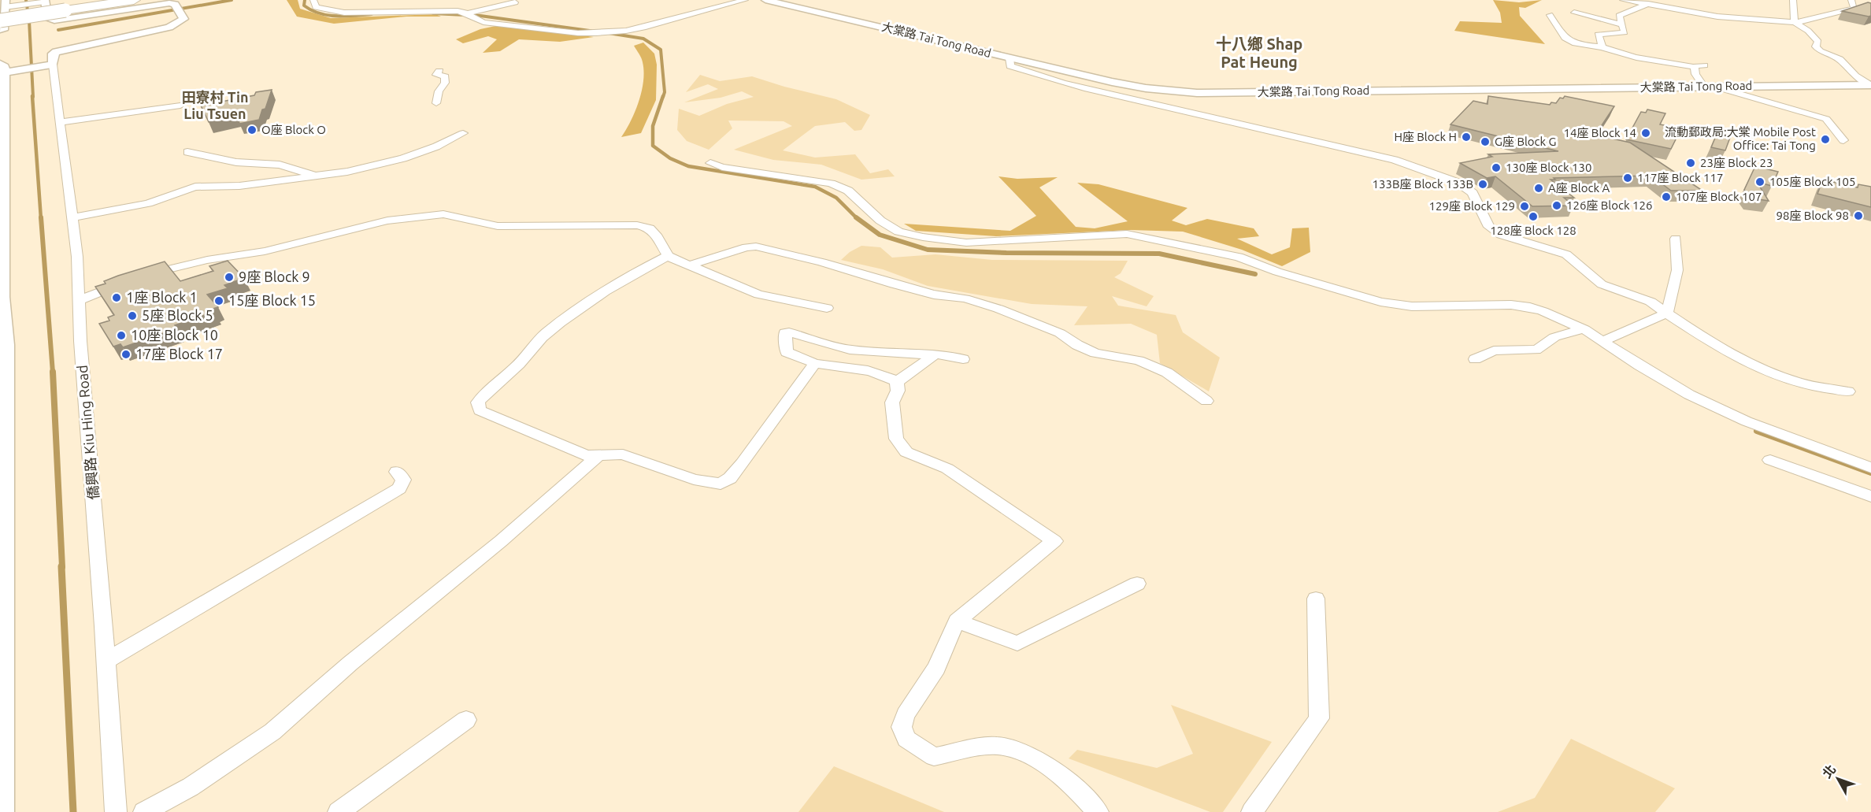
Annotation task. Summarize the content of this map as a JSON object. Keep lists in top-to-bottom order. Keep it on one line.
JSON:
{"streets":{"street":["大棠路 Tai Tong Road","僑興路 Kiu Hing Road"]},"districts":["十八鄉 Shap Pat Heung","田寮村 Tin Liu Tsuen"],"places":["O座 Block O","14座 Block 14","H座 Block H","流動郵政局:大棠 Mobile Post Office: Tai Tong","G座 Block G","23座 Block 23","130座 Block 130","117座 Block 117","105座 Block 105","133B座 Block 133B","A座 Block A","107座 Block 107","126座 Block 126","129座 Block 129","98座 Block 98","128座 Block 128","9座 Block 9","1座 Block 1","15座 Block 15","5座 Block 5","10座 Block 10","17座 Block 17"],"north":"top left"}
